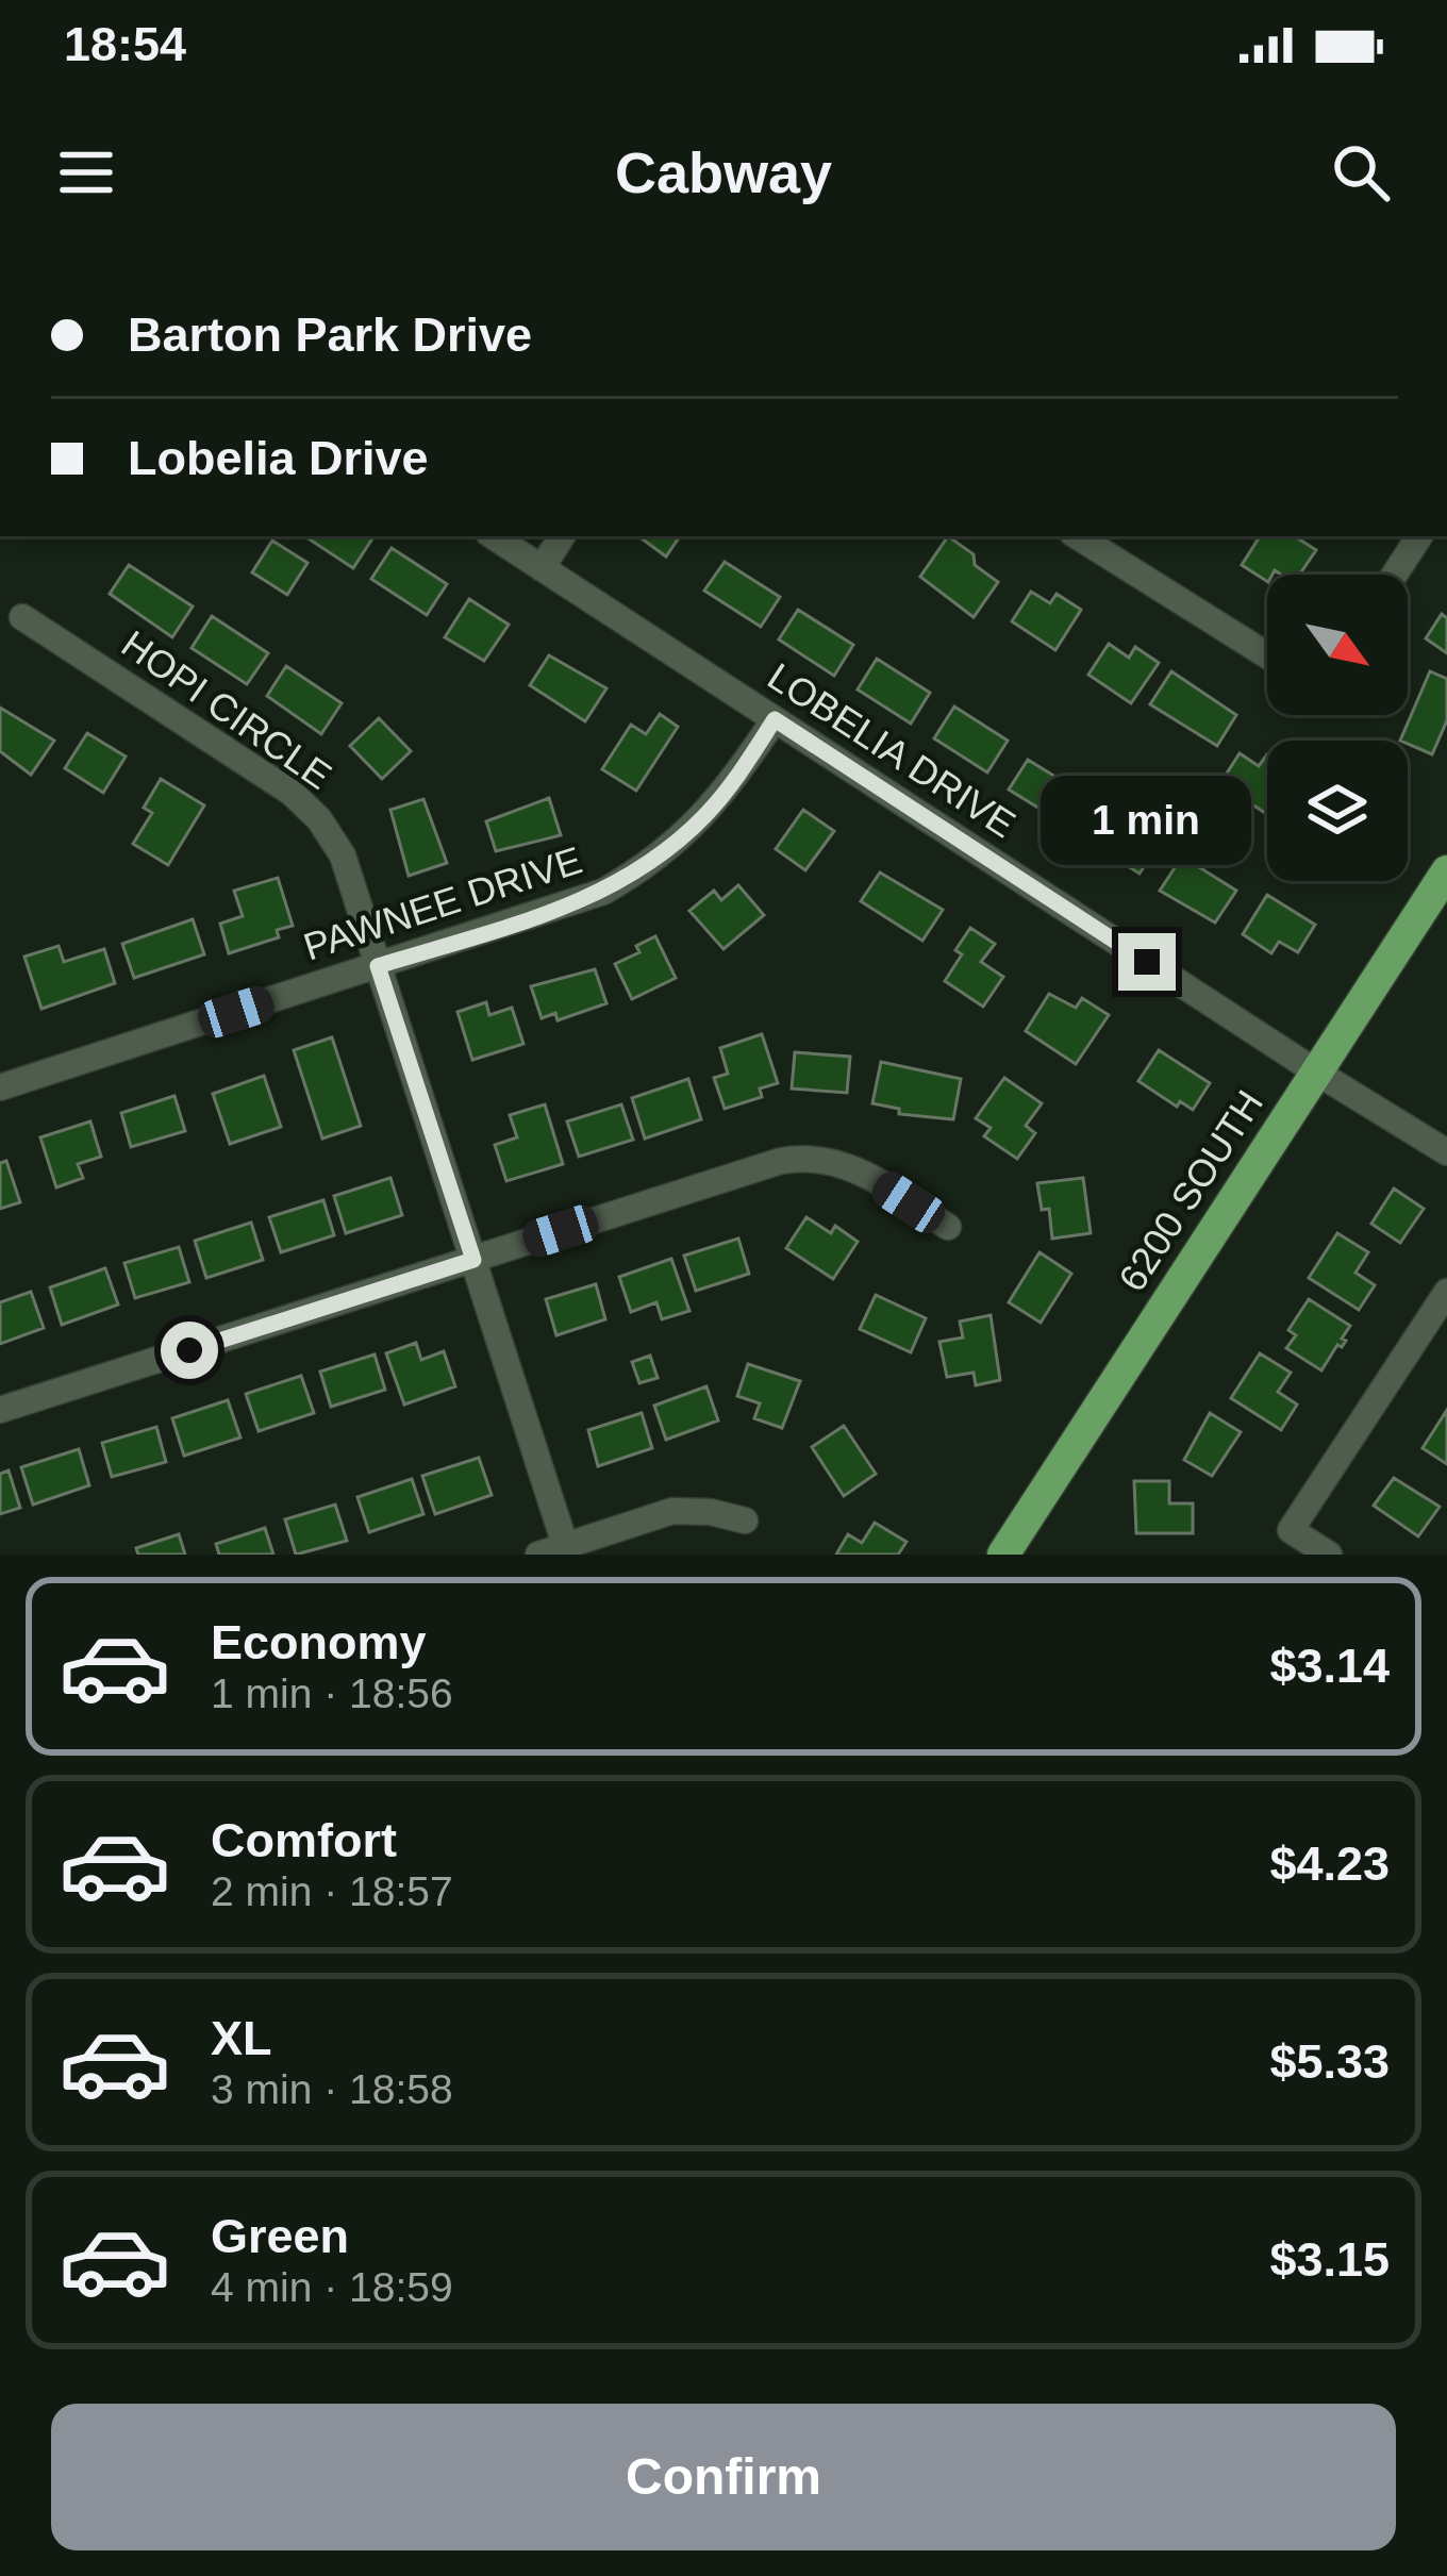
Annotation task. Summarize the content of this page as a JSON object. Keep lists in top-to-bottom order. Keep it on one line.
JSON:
{"streets":{"main road":["6200 SOUTH"],"street":["HOPI CIRCLE","LOBELIA DRIVE","PAWNEE DRIVE"]},"crossings":[["HOPI CIRCLE","PAWNEE DRIVE"],["LOBELIA DRIVE","PAWNEE DRIVE"],["LOBELIA DRIVE","6200 SOUTH"]],"north":"bottom right","page":{"status":"18:54","header":"Cabway","banner":["Barton Park Drive","Lobelia Drive"],"bubble":"1 min","list":[{"name":"Economy","note":"1 min · 18:56","value":"$3.14"},{"name":"Comfort","note":"2 min · 18:57","value":"$4.23"},{"name":"XL","note":"3 min · 18:58","value":"$5.33"},{"name":"Green","note":"4 min · 18:59","value":"$3.15"}],"buttons":"Confirm"}}
